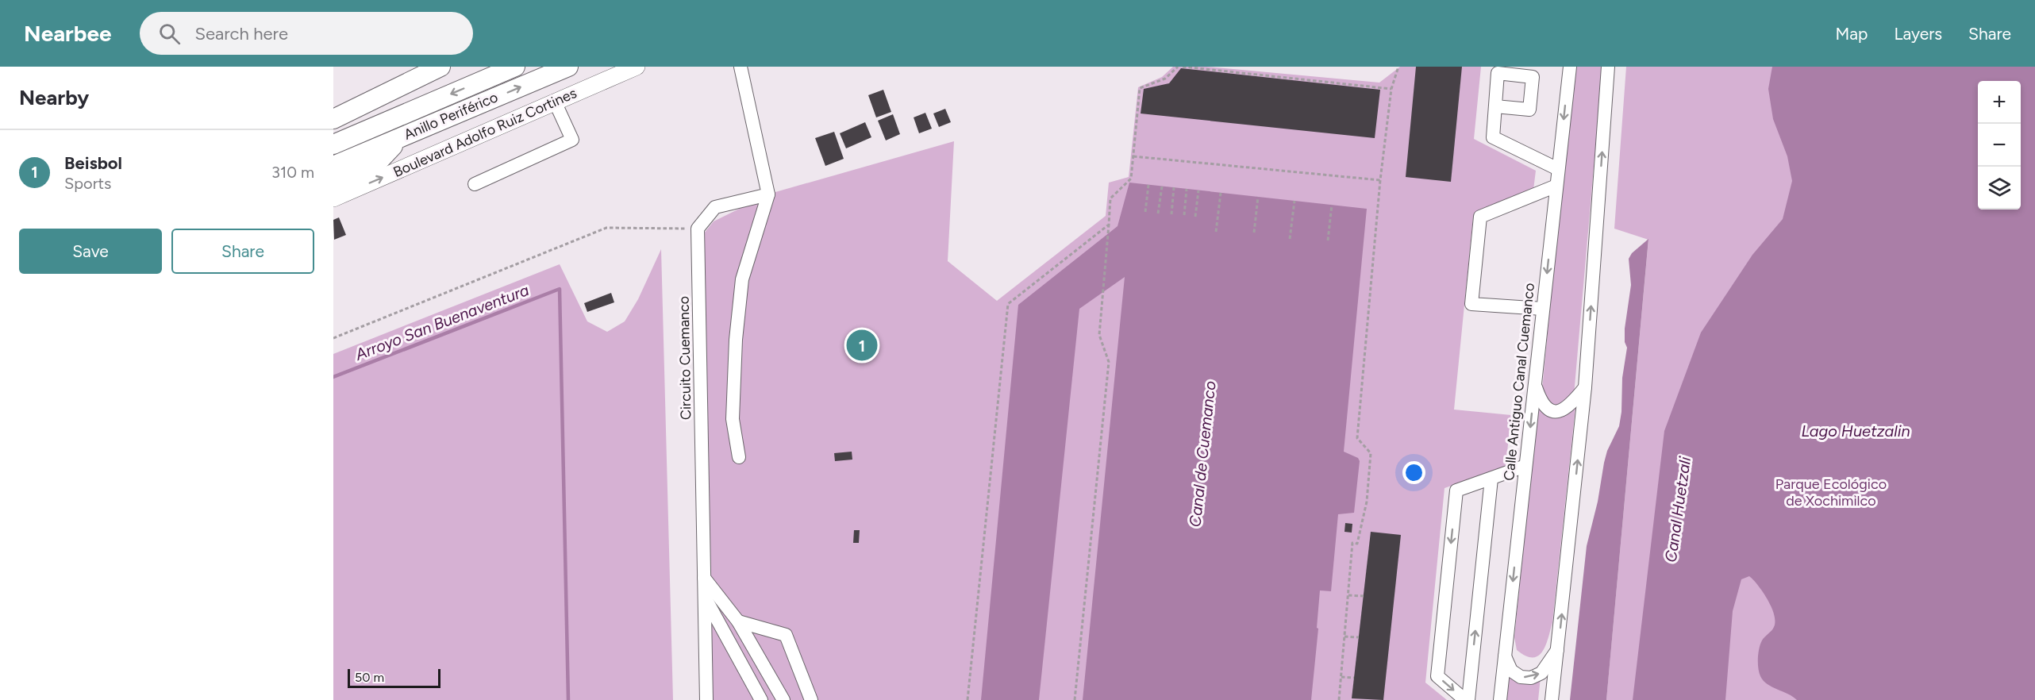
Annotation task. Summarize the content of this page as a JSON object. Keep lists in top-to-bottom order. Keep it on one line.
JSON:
{"streets":{"highway":["Anillo Periférico"],"main road":["Boulevard Adolfo Ruiz Cortines"],"street":["Circuito Cuemanco","Calle Antiguo Canal Cuemanco"]},"water":["Arroyo San Buenaventura","Lago Huetzalin","Canal de Cuemanco","Canal Huetzali"],"parks":["Parque Ecológico de Xochimilco"],"scale_bar":"50 m","page":{"header":"Nearbee","search":"Search here","nav":["Map","Layers","Share"],"heading":"Nearby","map_buttons":["+","−"],"list":[{"mark":"1","name":"Beisbol","note":"Sports","value":"310 m"}],"buttons":["Save","Share"],"pins":"1","scale":"50 m"}}
